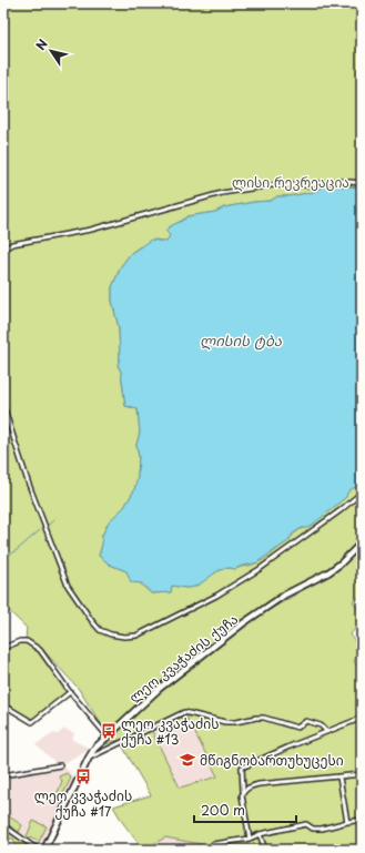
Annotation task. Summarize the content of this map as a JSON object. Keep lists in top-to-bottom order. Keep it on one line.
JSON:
{"streets":{"main road":["ლეო კვაჭაძის ქუჩა"]},"water":["ლისის ტბა"],"parks":["ლისი რეკრეაცია"],"places":{"bus stop":["ლეო კვაჭაძის ქუჩა #13","ლეო კვაჭაძის ქუჩა #17"],"school or university":["მწიგნობართუხუცესი"]},"scale_bar":"200 m","north":"top left"}
